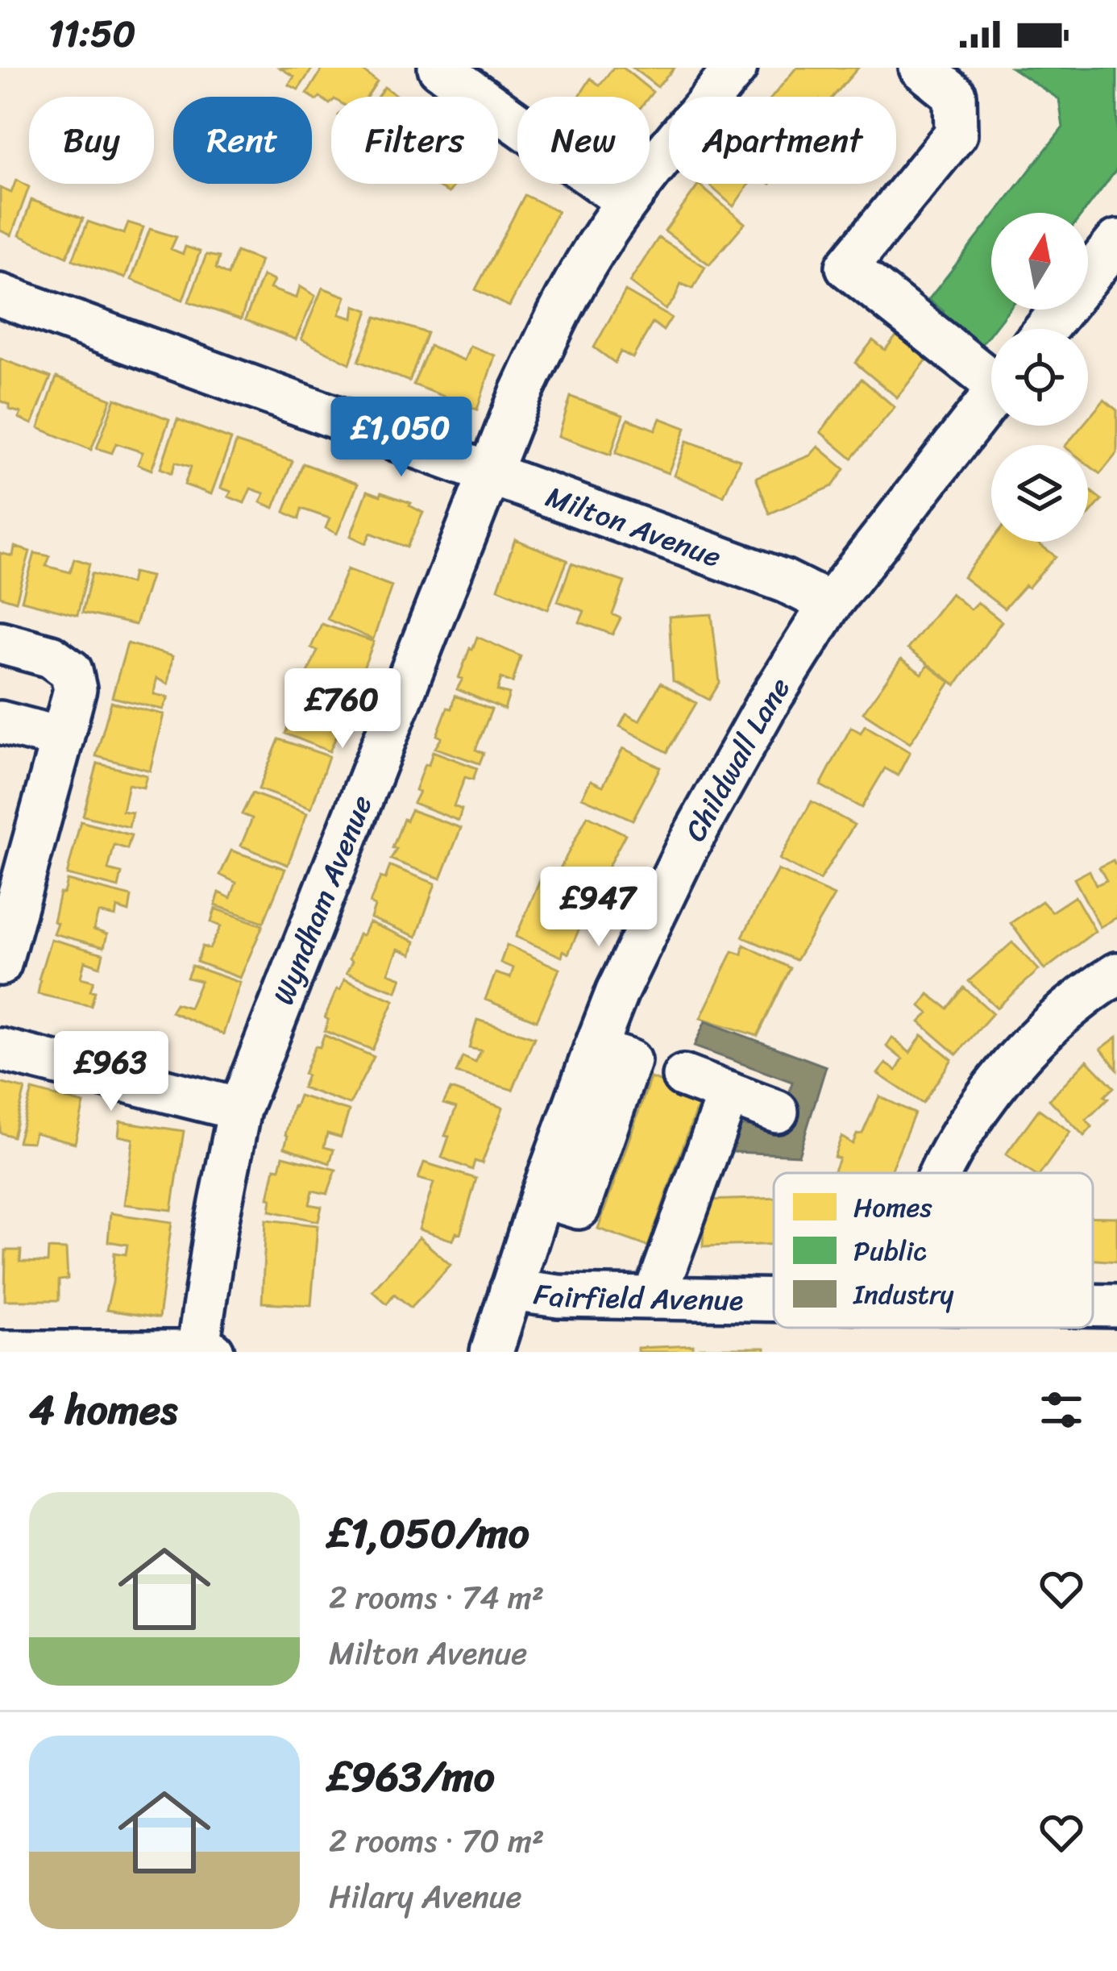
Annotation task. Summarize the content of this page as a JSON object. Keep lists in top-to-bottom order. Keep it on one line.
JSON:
{"streets":{"street":["Milton Avenue","Childwall Lane","Wyndham Avenue","Fairfield Avenue"]},"crossings":[["Milton Avenue","Childwall Lane"],["Milton Avenue","Wyndham Avenue"],["Childwall Lane","Fairfield Avenue"]],"legend":["Homes","Public","Industry"],"north":"top","page":{"status":"11:50","chip":["Buy","Rent","Filters","New","Apartment"],"price":["£1,050","£760","£947","£963"],"heading":"4 homes","list":[{"name":"£1,050/mo","note":"2 rooms · 74 m² · Milton Avenue"},{"name":"£963/mo","note":"2 rooms · 70 m² · Hilary Avenue"}]}}
